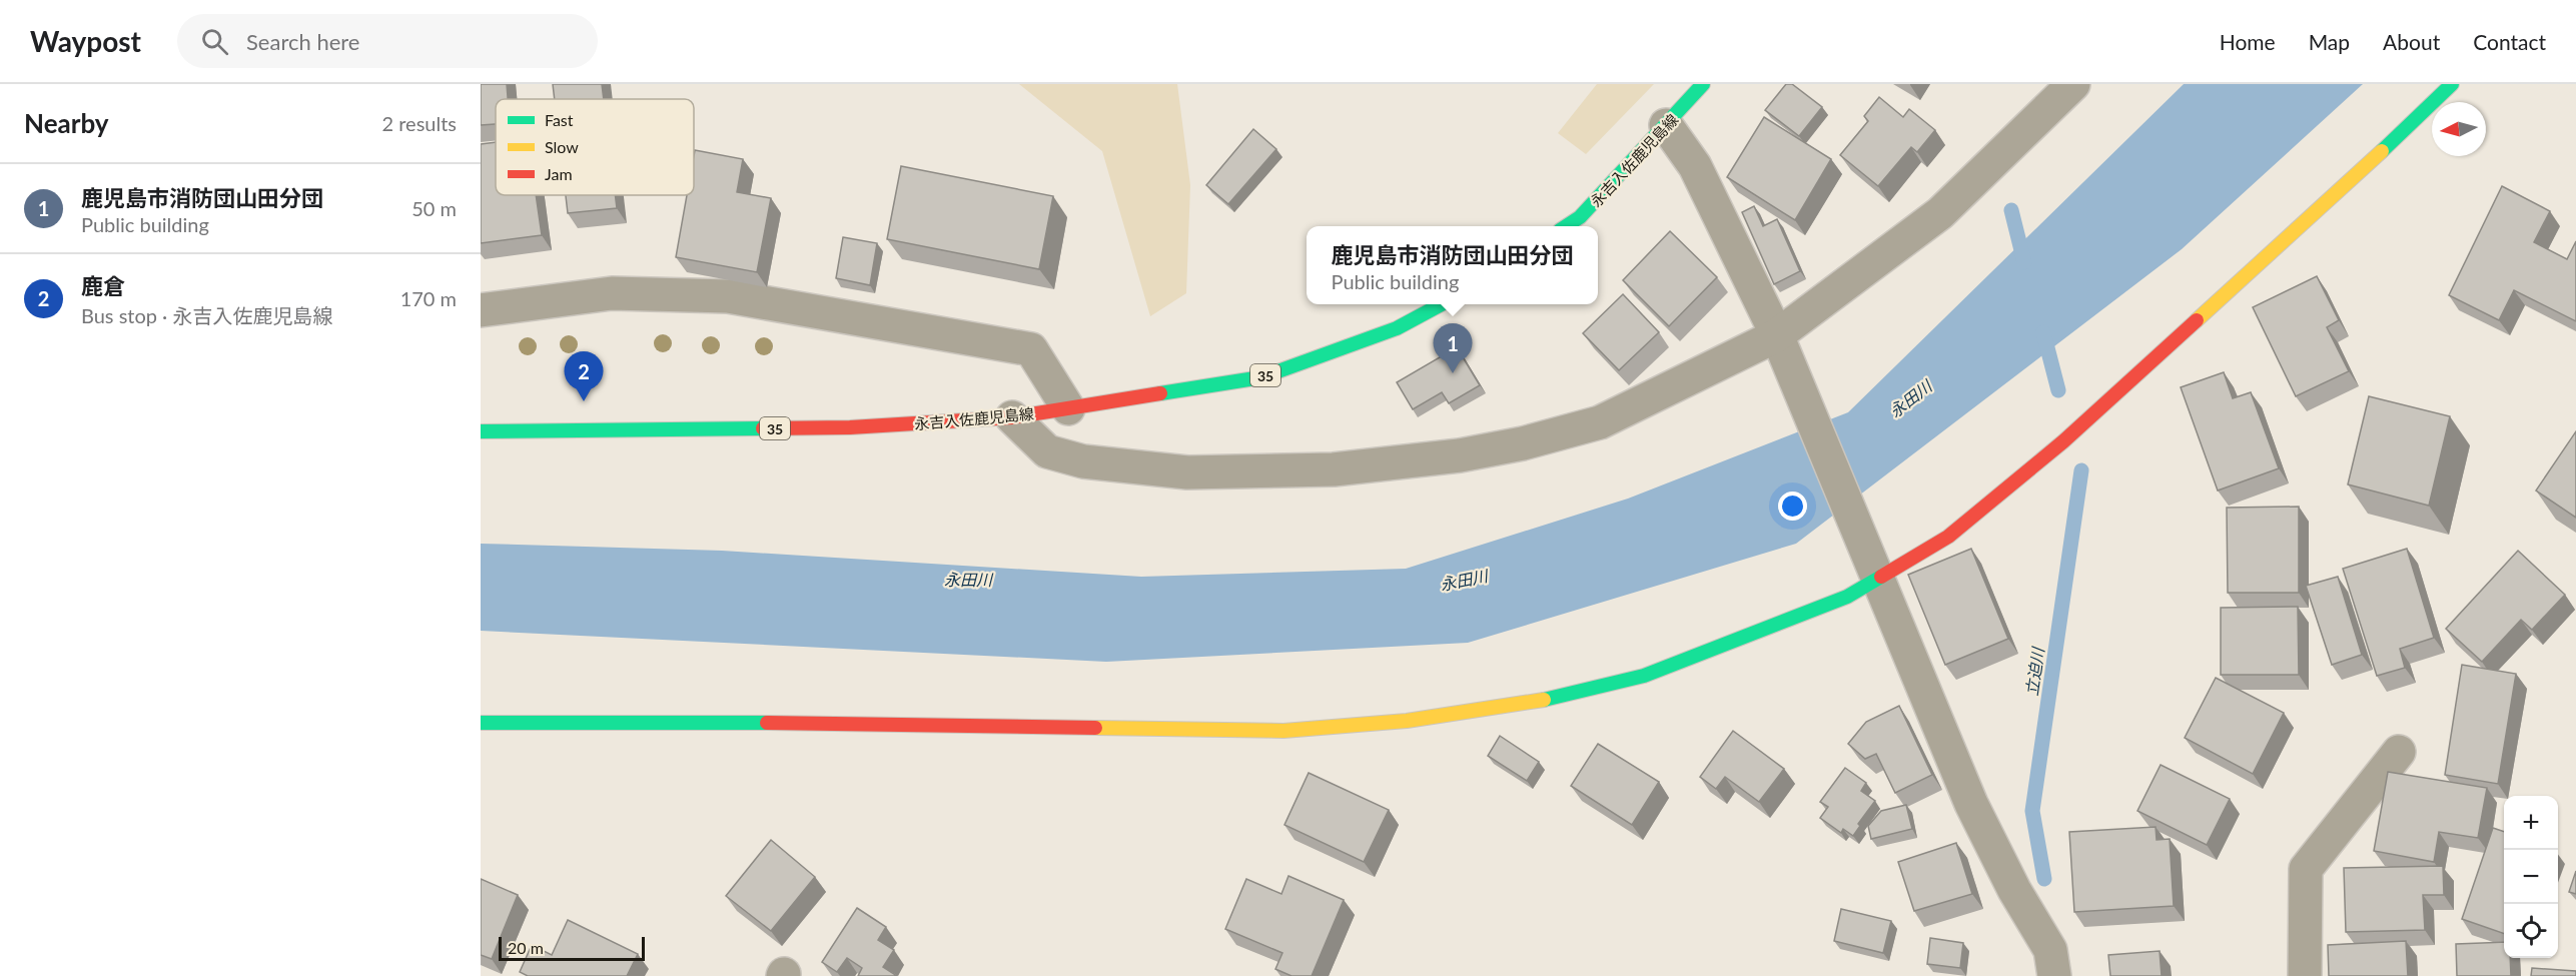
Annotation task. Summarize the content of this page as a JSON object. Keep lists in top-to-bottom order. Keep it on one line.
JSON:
{"streets":{"street":["永吉入佐鹿児島線","35"]},"water":["永田川","立迫川"],"legend":["Fast","Slow","Jam"],"scale_bar":"20 m","north":"left","page":{"header":"Waypost","search":"Search here","nav":["Home","Map","About","Contact"],"heading":["Nearby","2 results"],"list":[{"mark":"1","name":"鹿児島市消防団山田分団","note":"Public building","value":"50 m"},{"mark":"2","name":"鹿倉","note":"Bus stop · 永吉入佐鹿児島線","value":"170 m"}],"popup":["鹿児島市消防団山田分団","Public building"],"pins":["1","2"],"map_buttons":["+","−"],"scale":"20 m"}}
